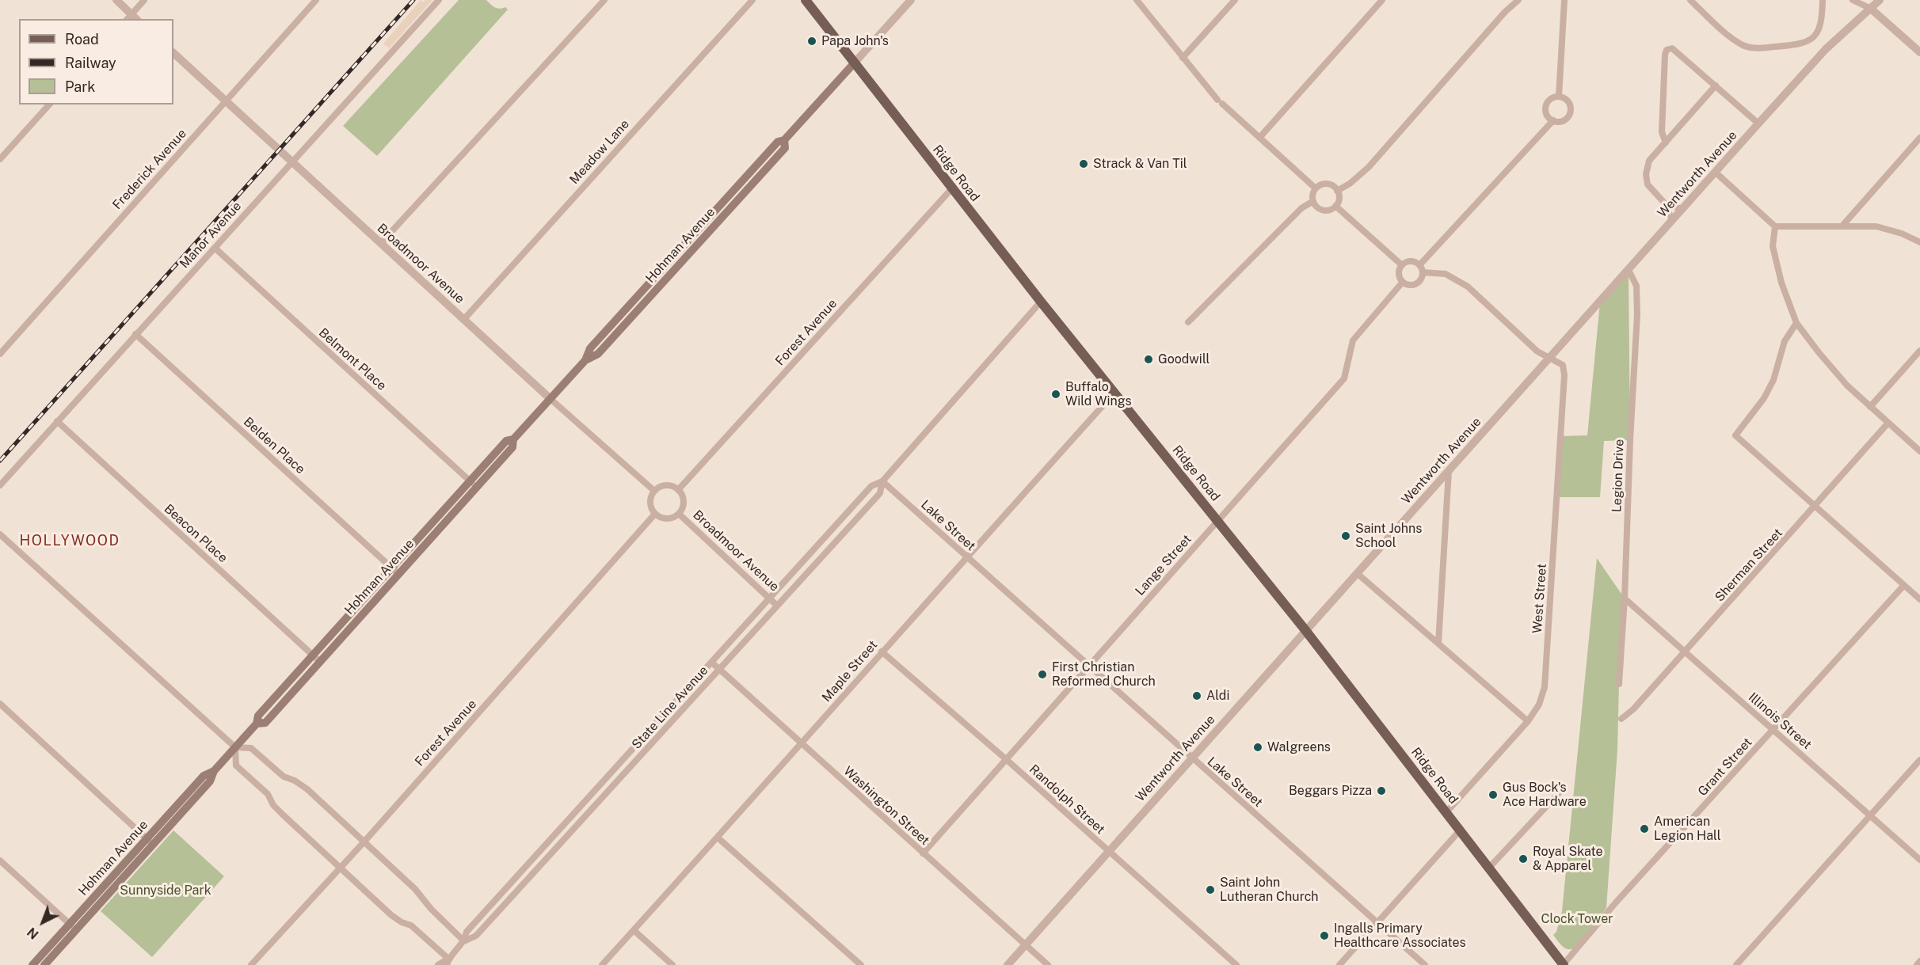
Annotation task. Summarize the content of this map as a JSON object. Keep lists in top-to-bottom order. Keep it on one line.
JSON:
{"streets":{"main road":["Ridge Road","Hohman Avenue"],"street":["Meadow Lane","Frederick Avenue","Wentworth Avenue","Manor Avenue","Broadmoor Avenue","Forest Avenue","Belmont Place","Belden Place","Legion Drive","Lake Street","Beacon Place","Lange Street","Sherman Street","West Street","Maple Street","State Line Avenue","Illinois Street","Grant Street","Randolph Street","Washington Street"]},"crossings":[["Meadow Lane","Broadmoor Avenue"],["Frederick Avenue","Broadmoor Avenue"],["Ridge Road","Wentworth Avenue"],["Ridge Road","Hohman Avenue"],["Ridge Road","Forest Avenue"],["Ridge Road","Lange Street"],["Ridge Road","West Street"],["Ridge Road","Maple Street"],["Ridge Road","State Line Avenue"],["Ridge Road","Grant Street"],["Wentworth Avenue","Legion Drive"],["Wentworth Avenue","Lake Street"],["Wentworth Avenue","West Street"],["Wentworth Avenue","Randolph Street"],["Wentworth Avenue","Washington Street"],["Manor Avenue","Broadmoor Avenue"],["Manor Avenue","Belmont Place"],["Manor Avenue","Belden Place"],["Manor Avenue","Beacon Place"],["Hohman Avenue","Broadmoor Avenue"],["Hohman Avenue","Belmont Place"],["Hohman Avenue","Belden Place"],["Hohman Avenue","Beacon Place"],["Broadmoor Avenue","Forest Avenue"],["Broadmoor Avenue","State Line Avenue"],["Legion Drive","Illinois Street"],["Lake Street","Lange Street"],["Lake Street","Maple Street"],["Lake Street","State Line Avenue"],["Lange Street","Randolph Street"],["Lange Street","Washington Street"],["Sherman Street","Illinois Street"],["Maple Street","Randolph Street"],["Maple Street","Washington Street"],["State Line Avenue","Washington Street"],["Illinois Street","Grant Street"]],"districts":["HOLLYWOOD"],"parks":["Sunnyside Park","Clock Tower"],"places":["Papa John's","Strack & Van Til","Goodwill","Buffalo Wild Wings","Saint Johns School","First Christian Reformed Church","Aldi","Walgreens","Beggars Pizza","Gus Bock's Ace Hardware","American Legion Hall","Royal Skate & Apparel","Saint John Lutheran Church","Ingalls Primary Healthcare Associates"],"legend":["Road","Railway","Park"],"north":"bottom left"}
